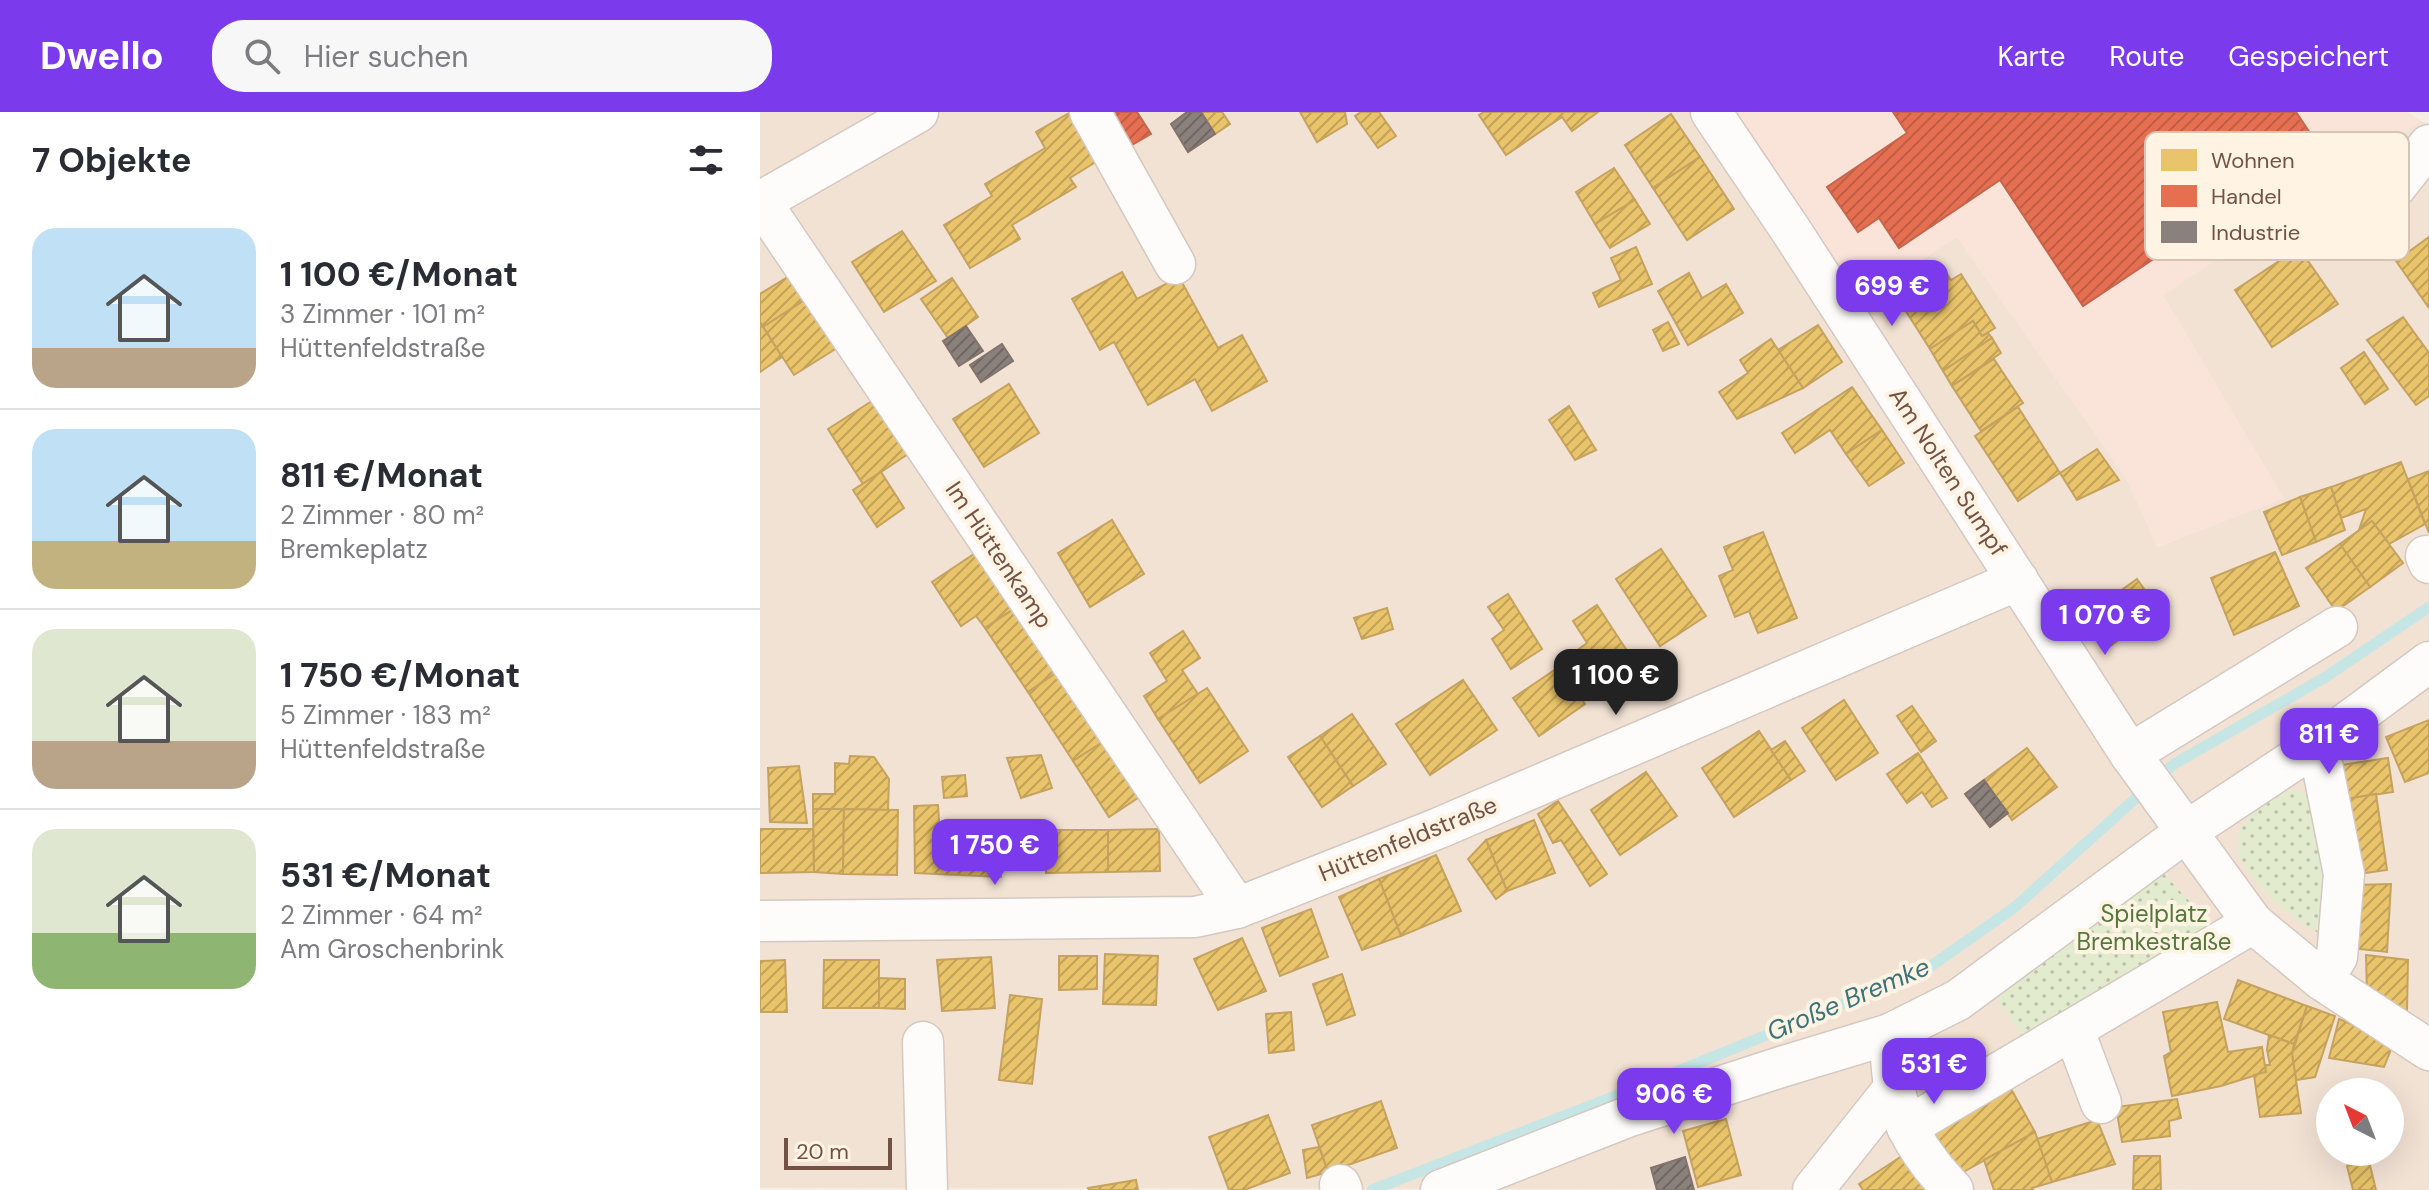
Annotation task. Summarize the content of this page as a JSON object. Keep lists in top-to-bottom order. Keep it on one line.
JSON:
{"streets":{"street":["Am Nolten Sumpf","Im Hüttenkamp","Hüttenfeldstraße"]},"crossings":[["Am Nolten Sumpf","Hüttenfeldstraße"],["Im Hüttenkamp","Hüttenfeldstraße"]],"water":["Große Bremke"],"parks":["Spielplatz Bremkestraße"],"legend":["Wohnen","Handel","Industrie"],"scale_bar":"20 m","north":"top left","page":{"header":"Dwello","search":"Hier suchen","nav":["Karte","Route","Gespeichert"],"heading":"7 Objekte","list":[{"name":"1 100 €/Monat","note":"3 Zimmer · 101 m² · Hüttenfeldstraße"},{"name":"811 €/Monat","note":"2 Zimmer · 80 m² · Bremkeplatz"},{"name":"1 750 €/Monat","note":"5 Zimmer · 183 m² · Hüttenfeldstraße"},{"name":"531 €/Monat","note":"2 Zimmer · 64 m² · Am Groschenbrink"}],"price":["699 €","1 070 €","1 100 €","811 €","1 750 €","531 €","906 €"],"scale":"20 m"}}
